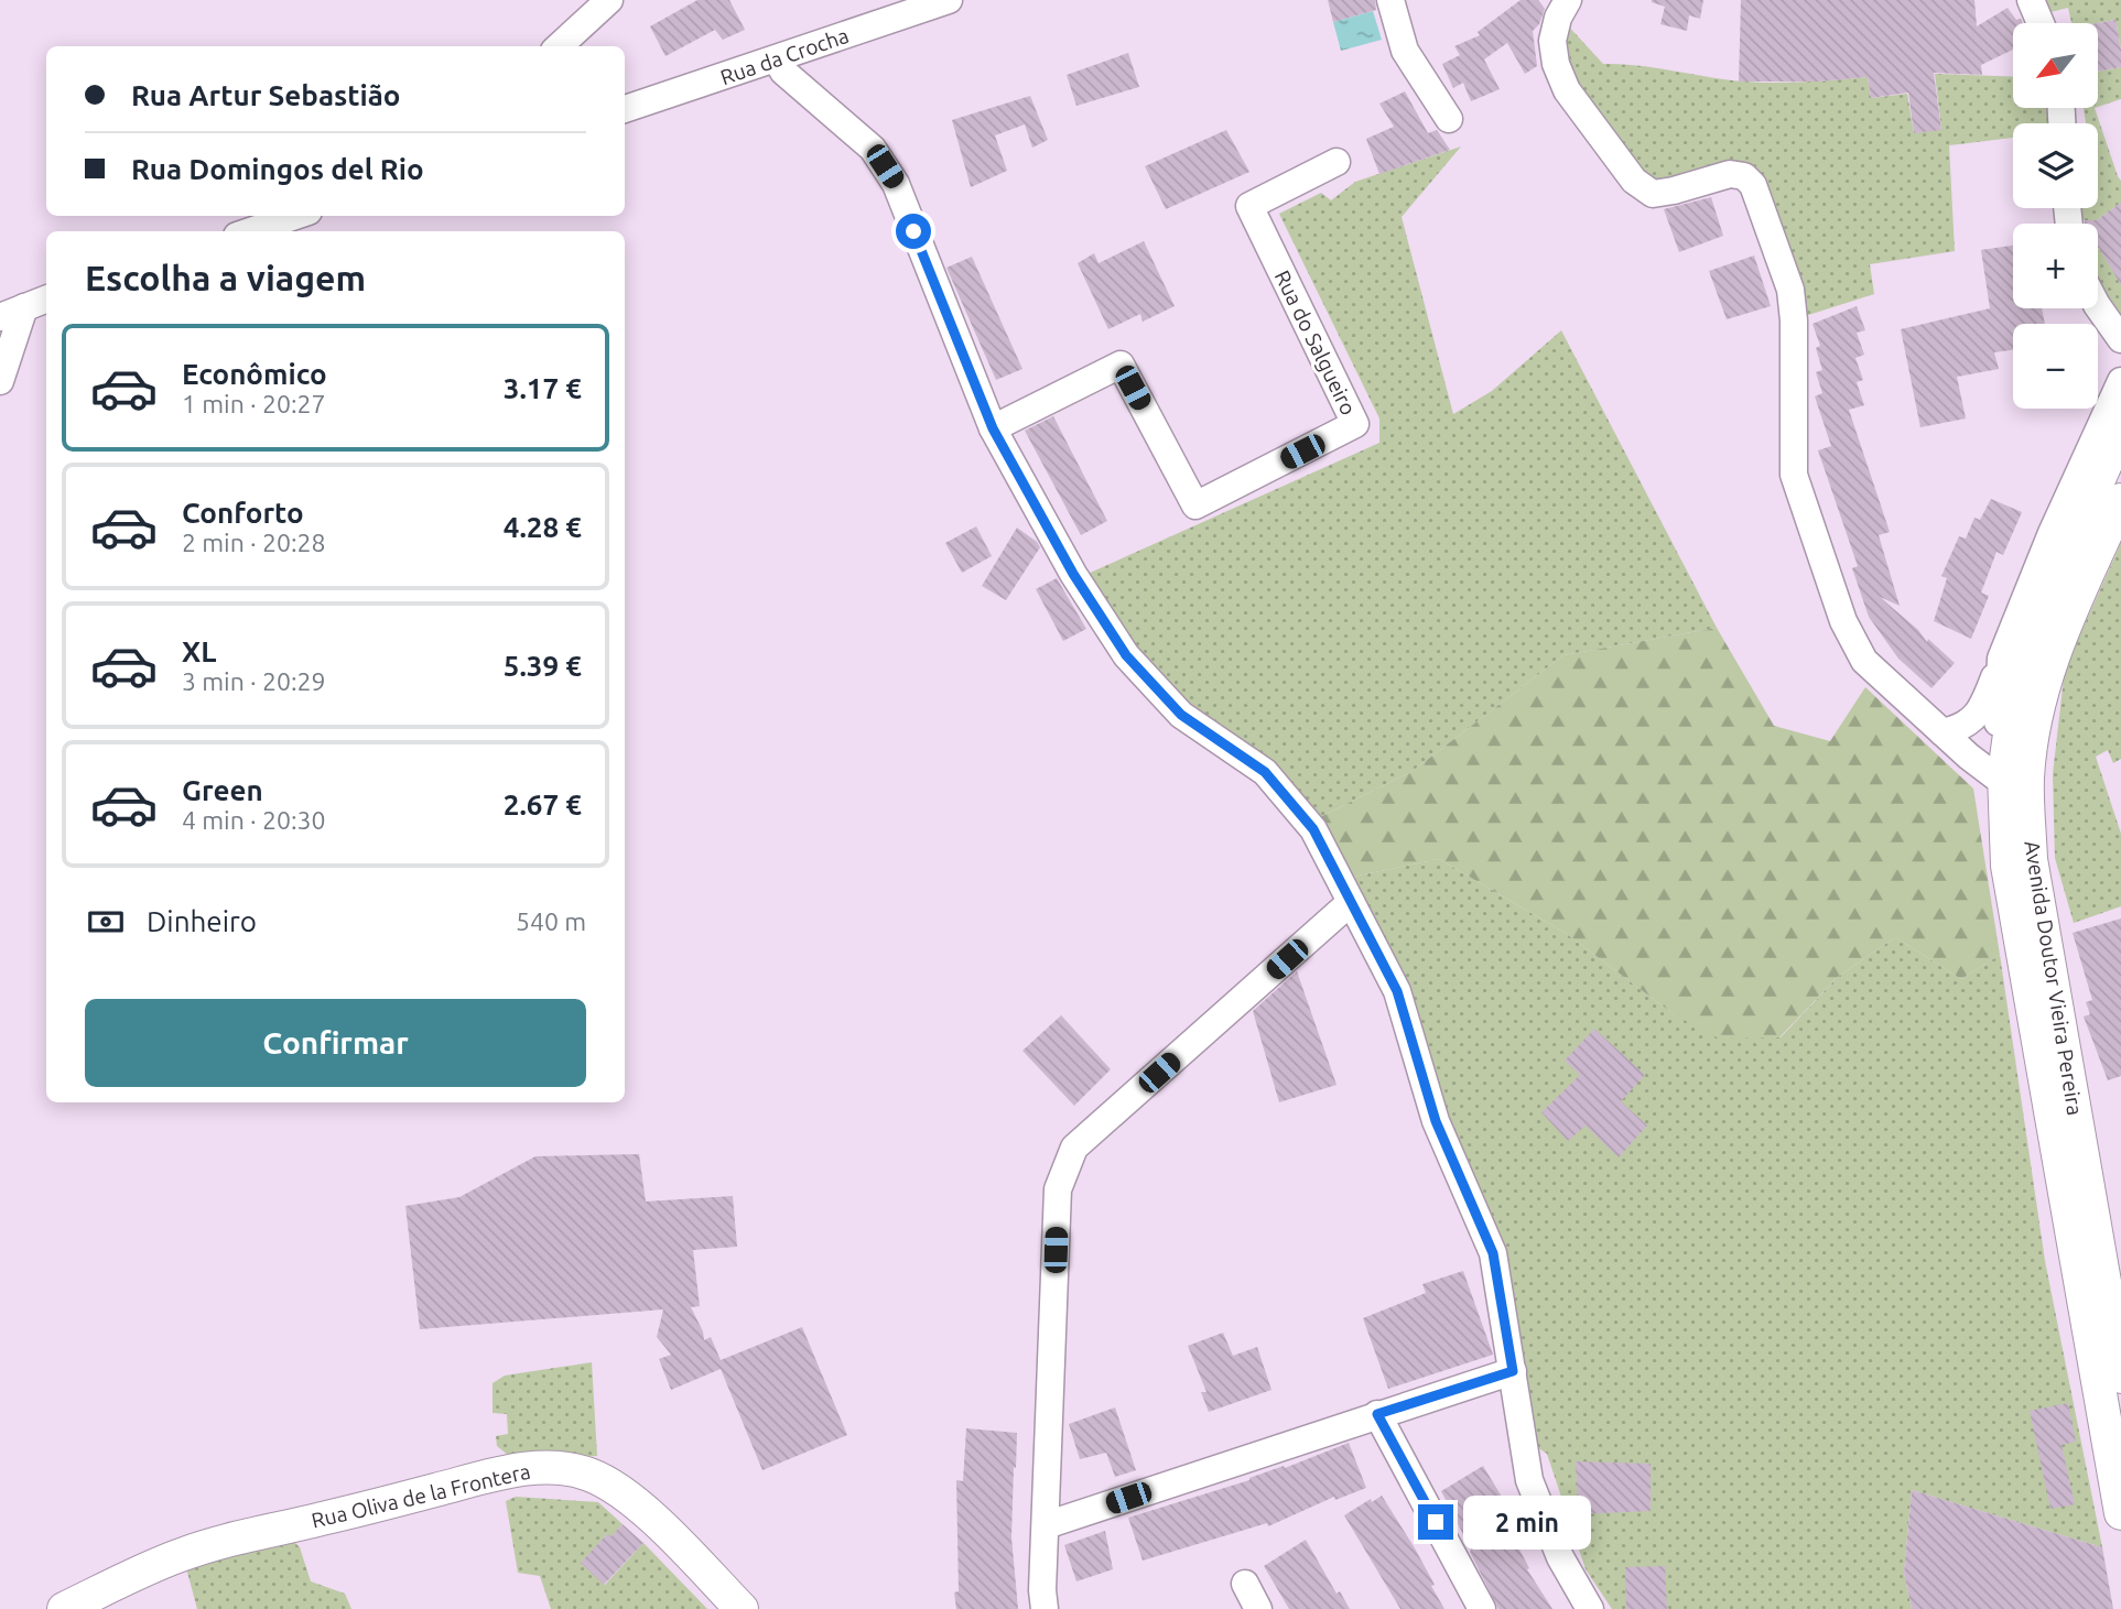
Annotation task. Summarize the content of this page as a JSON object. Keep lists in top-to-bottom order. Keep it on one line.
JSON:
{"streets":{"main road":["Avenida Doutor Vieira Pereira","Rua Oliva de la Frontera"],"street":["Rua da Crocha","Rua do Salgueiro"]},"north":"bottom left","page":{"map_buttons":["+","−"],"banner":["Rua Artur Sebastião","Rua Domingos del Rio"],"heading":"Escolha a viagem","list":[{"name":"Econômico","note":"1 min · 20:27","value":"3.17 €"},{"name":"Conforto","note":"2 min · 20:28","value":"4.28 €"},{"name":"XL","note":"3 min · 20:29","value":"5.39 €"},{"name":"Green","note":"4 min · 20:30","value":"2.67 €"}],"pay":["Dinheiro","540 m"],"buttons":"Confirmar","bubble":"2 min"}}
